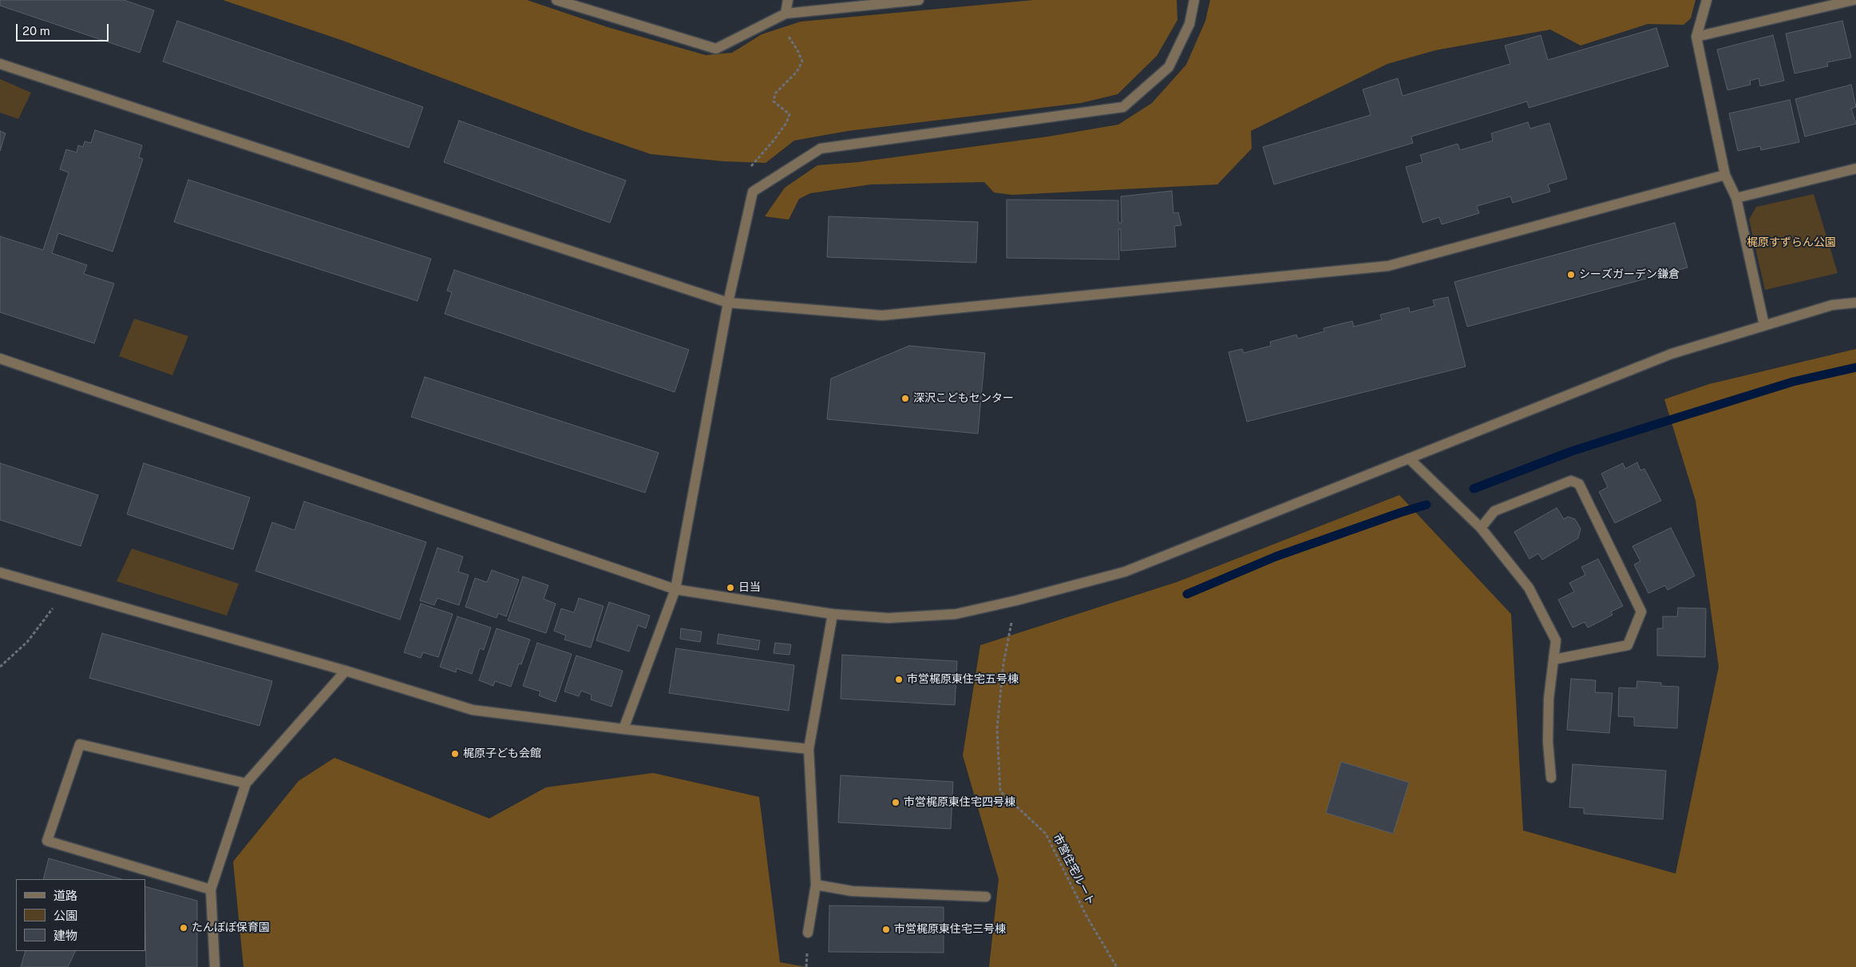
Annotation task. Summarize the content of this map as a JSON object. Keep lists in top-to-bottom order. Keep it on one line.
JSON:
{"streets":{"path":["市営住宅ルート"]},"parks":["梶原すずらん公園"],"places":["シーズガーデン鎌倉","深沢こどもセンター","日当","市営梶原東住宅五号棟","梶原子ども会館","市営梶原東住宅四号棟","たんぽぽ保育園","市営梶原東住宅三号棟"],"legend":["道路","公園","建物"],"scale_bar":"20 m"}
